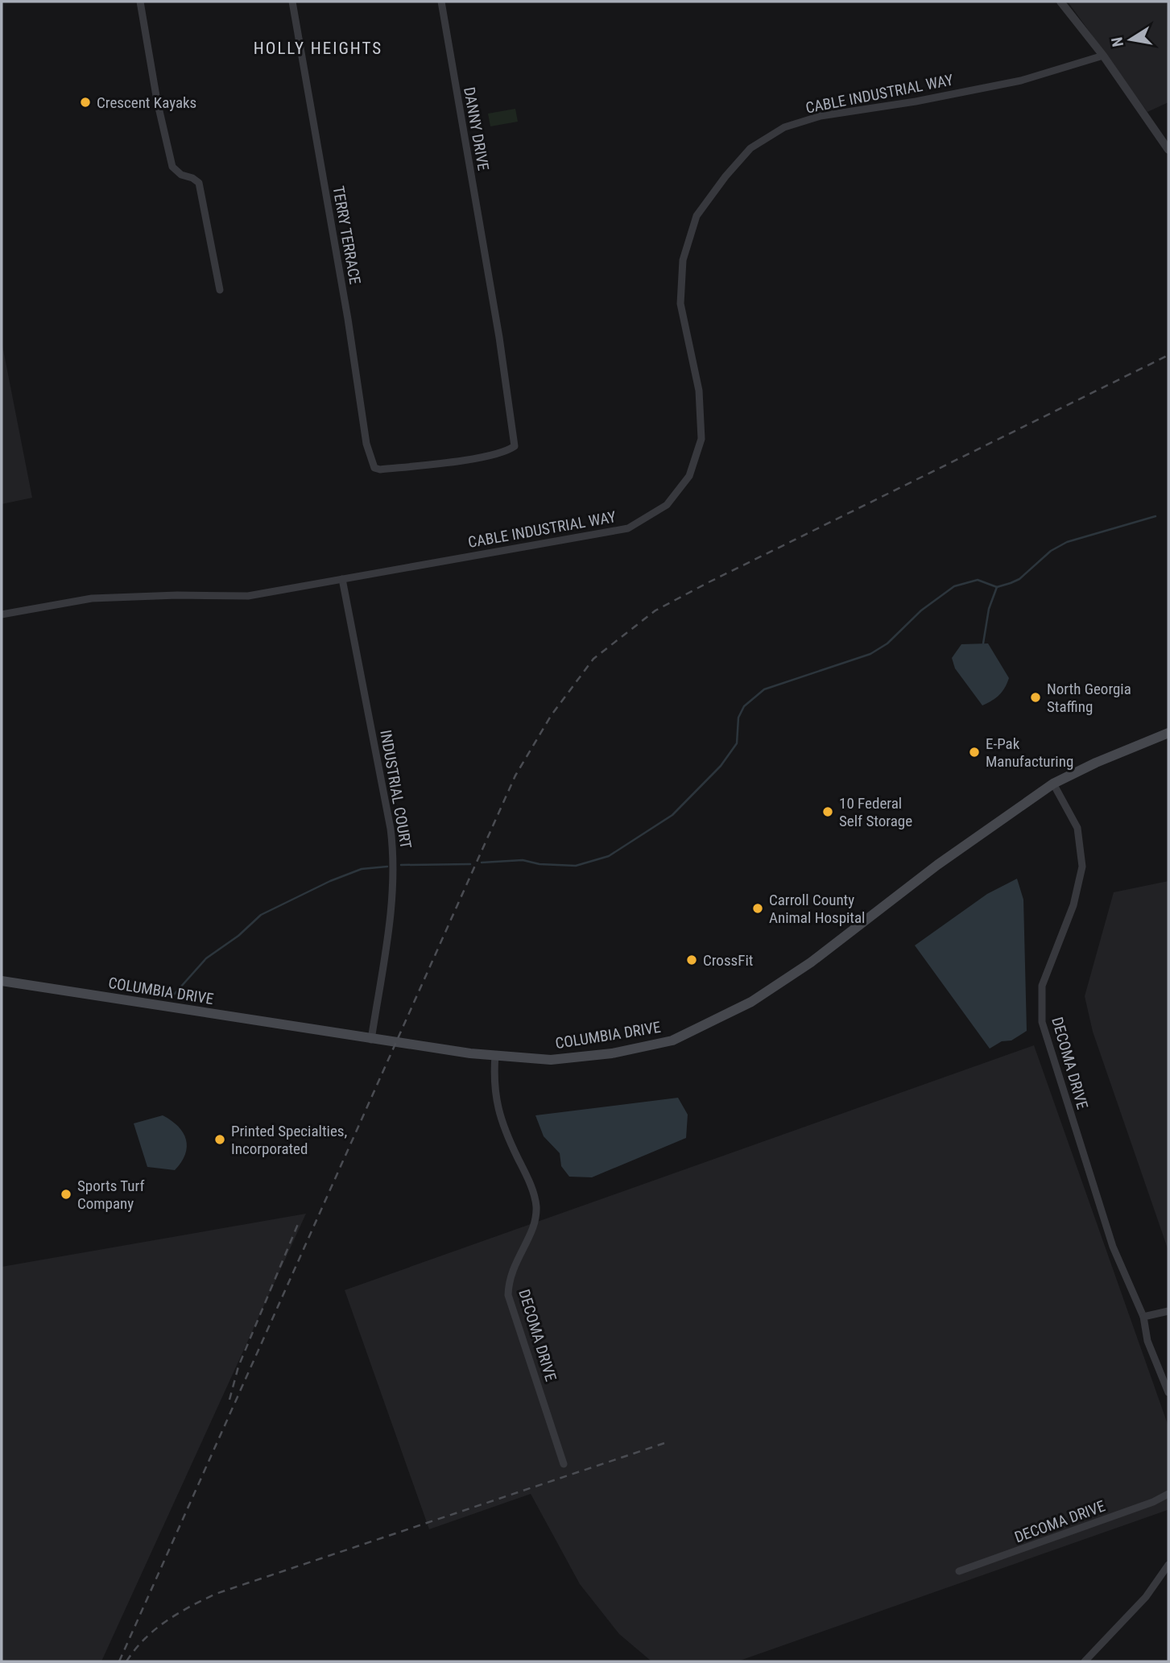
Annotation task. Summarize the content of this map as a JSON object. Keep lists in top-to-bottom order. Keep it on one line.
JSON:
{"streets":{"main road":["COLUMBIA DRIVE"],"street":["CABLE INDUSTRIAL WAY","DANNY DRIVE","TERRY TERRACE","INDUSTRIAL COURT","DECOMA DRIVE"]},"crossings":[["CABLE INDUSTRIAL WAY","INDUSTRIAL COURT"],["DANNY DRIVE","TERRY TERRACE"],["INDUSTRIAL COURT","COLUMBIA DRIVE"],["COLUMBIA DRIVE","DECOMA DRIVE"]],"districts":["HOLLY HEIGHTS"],"places":["Crescent Kayaks","North Georgia Staffing","E-Pak Manufacturing","10 Federal Self Storage","Carroll County Animal Hospital","CrossFit","Printed Specialties, Incorporated","Sports Turf Company"],"north":"left"}
